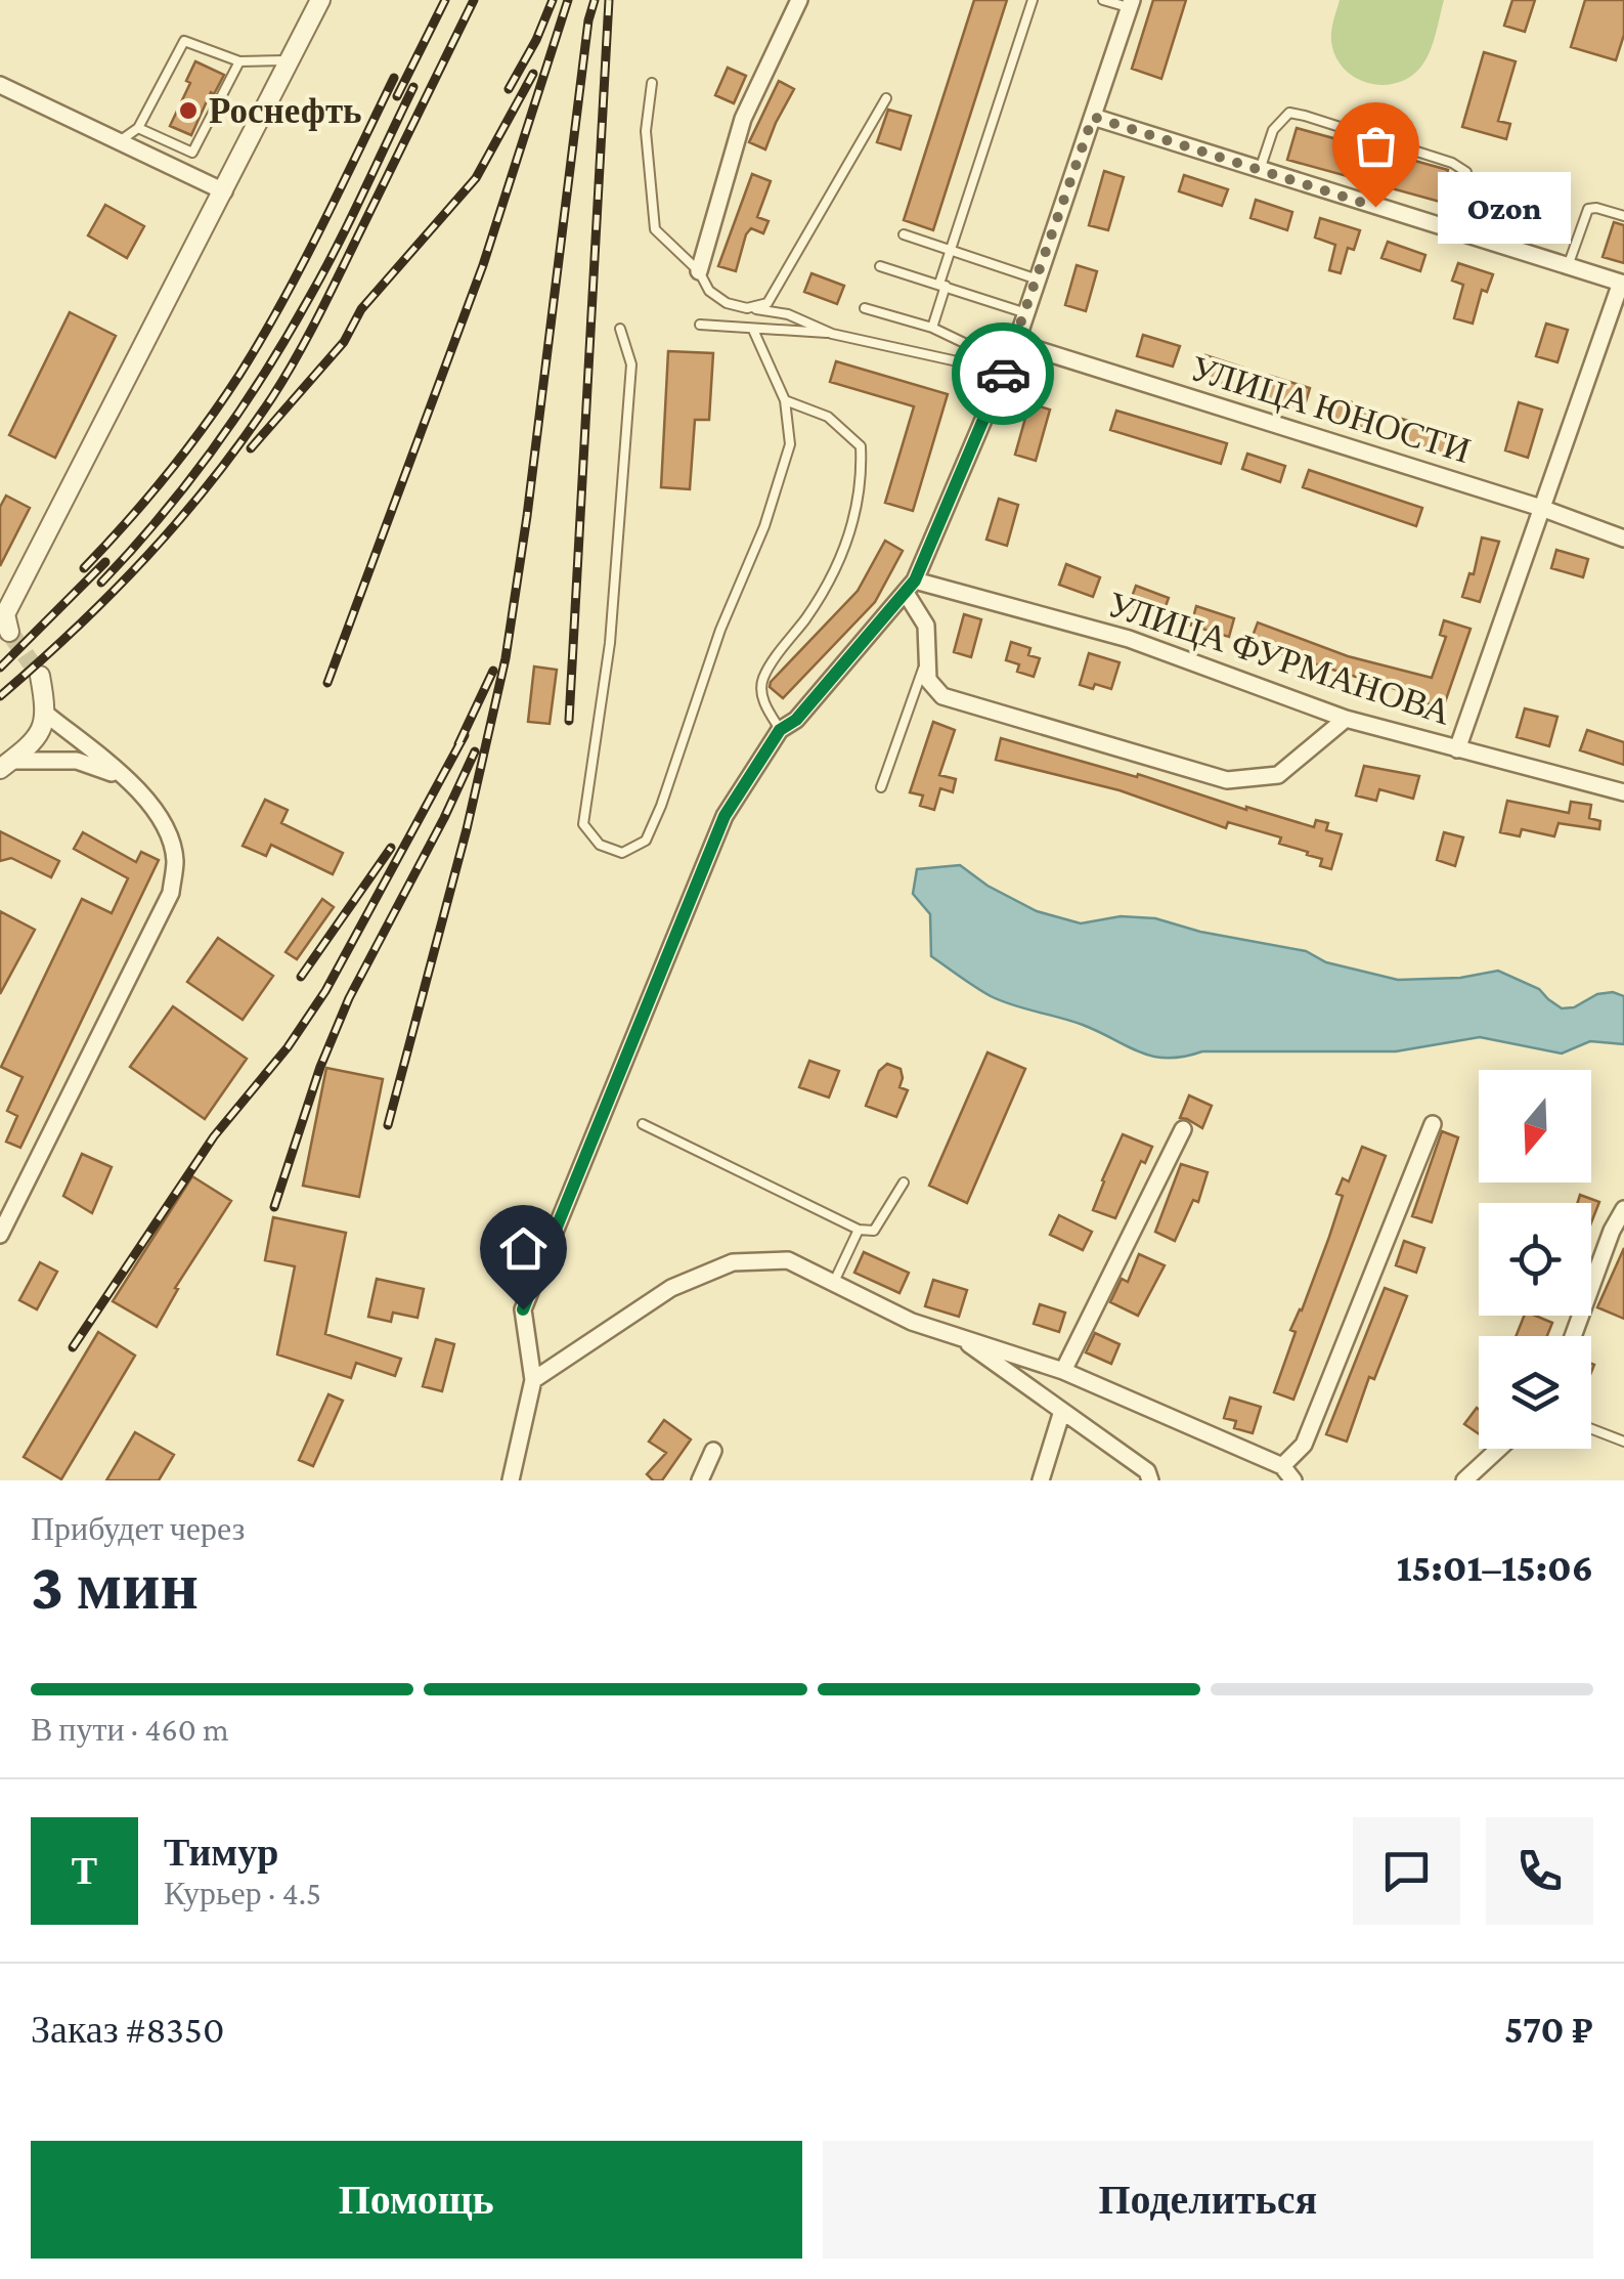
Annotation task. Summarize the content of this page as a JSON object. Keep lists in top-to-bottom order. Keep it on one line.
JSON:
{"streets":{"street":["УЛИЦА ЮНОСТИ","УЛИЦА ФУРМАНОВА"]},"places":["Роснефть","Ozon"],"north":"bottom","page":{"bubble":"Ozon","heading":["3 мин","Прибудет через","15:01–15:06"],"panel":["Тимур","Курьер · 4.5","Заказ #8350","570 ₽"],"bar":"В пути · 460 m","round":"Т","buttons":["Помощь","Поделиться"]}}
